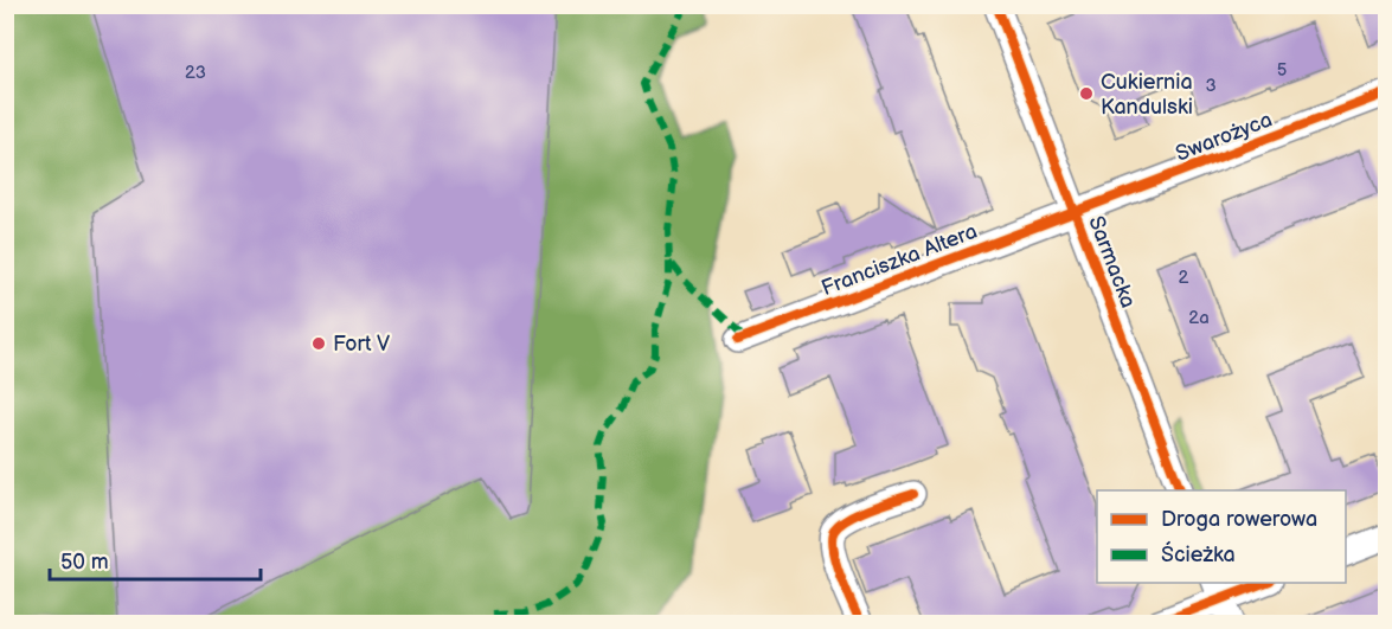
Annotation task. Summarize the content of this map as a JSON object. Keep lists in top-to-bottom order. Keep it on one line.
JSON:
{"streets":{"street":["Swarożyca","Franciszka Altera","Sarmacka"]},"crossings":[["Swarożyca","Franciszka Altera"],["Swarożyca","Sarmacka"],["Franciszka Altera","Sarmacka"]],"places":["Cukiernia Kandulski","Fort V"],"house_numbers":["5","23","3","2","2a"],"legend":["Droga rowerowa","Ścieżka"],"scale_bar":"50 m"}
